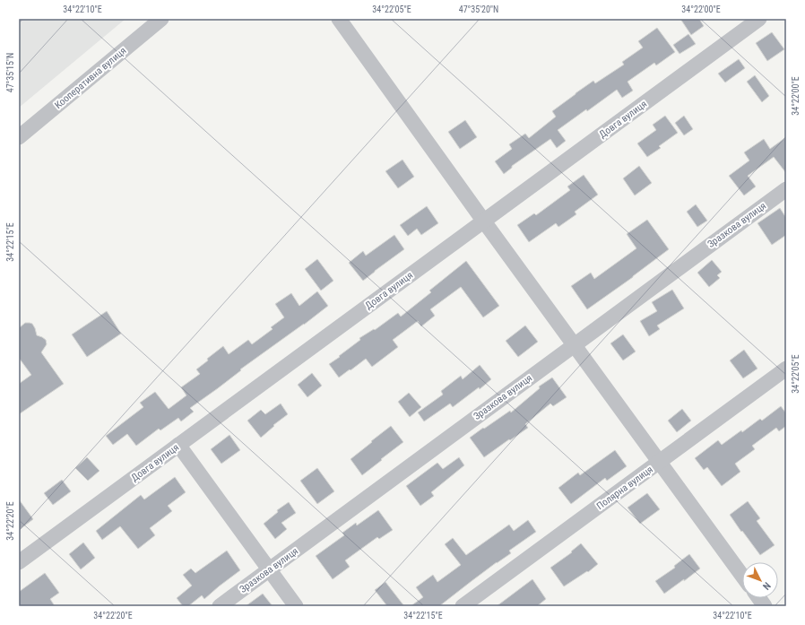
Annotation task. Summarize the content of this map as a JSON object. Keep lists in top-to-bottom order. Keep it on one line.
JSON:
{"streets":{"street":["Кооперативна вулиця","Довга вулиця","Зразкова вулиця","Полярна вулиця"]},"north":"bottom right","coordinates":["34°22'10\"E","34°22'05\"E","47°35'20\"N","34°22'00\"E","47°35'15\"N","34°22'15\"E","34°22'20\"E"]}
